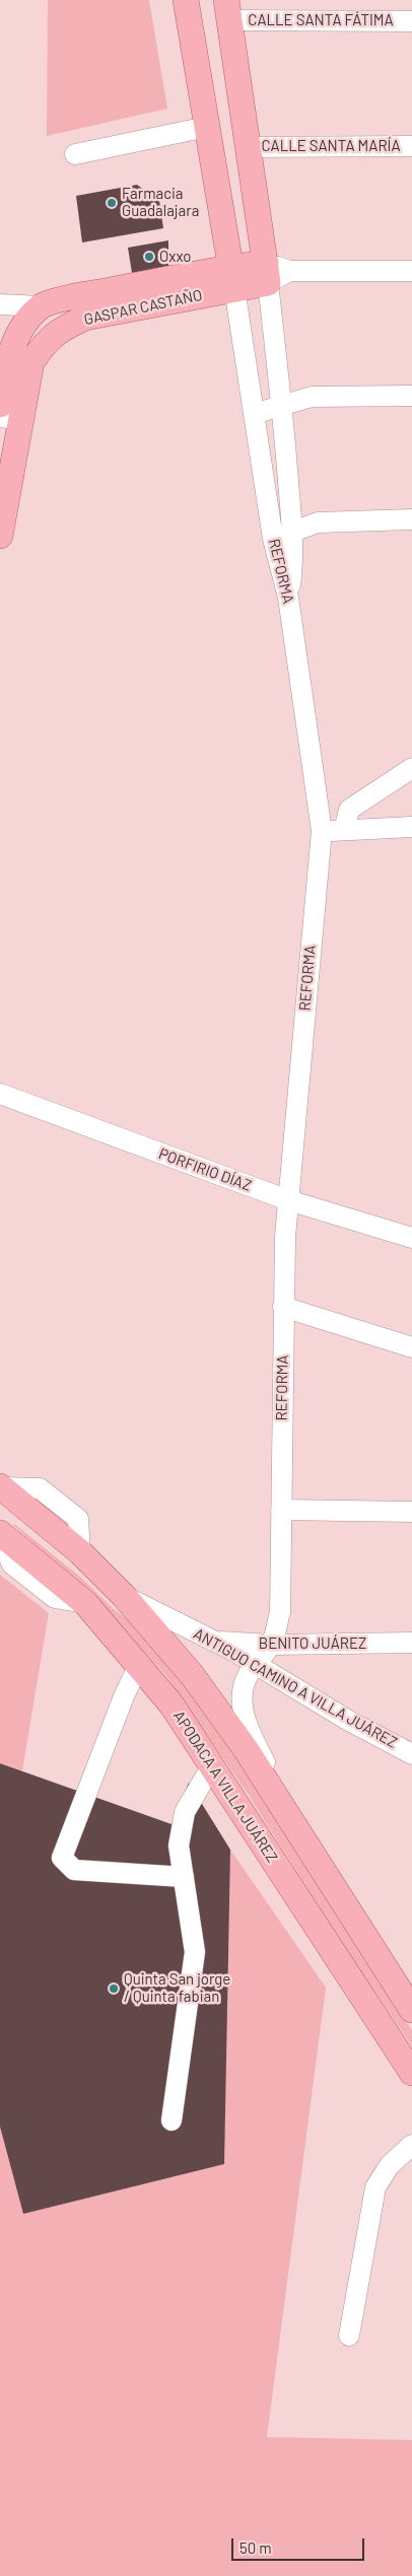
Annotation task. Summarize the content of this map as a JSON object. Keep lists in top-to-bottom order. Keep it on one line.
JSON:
{"streets":{"main road":["GASPAR CASTAÑO","APODACA A VILLA JUÁREZ"],"street":["CALLE SANTA FÁTIMA","CALLE SANTA MARÍA","REFORMA","PORFIRIO DÍAZ","BENITO JUÁREZ","ANTIGUO CAMINO A VILLA JUÁREZ"]},"crossings":[["GASPAR CASTAÑO","REFORMA"],["REFORMA","PORFIRIO DÍAZ"],["REFORMA","BENITO JUÁREZ"],["BENITO JUÁREZ","ANTIGUO CAMINO A VILLA JUÁREZ"]],"places":["Farmacia Guadalajara","Oxxo","Quinta San jorge / Quinta fabian"],"scale_bar":"50 m"}
